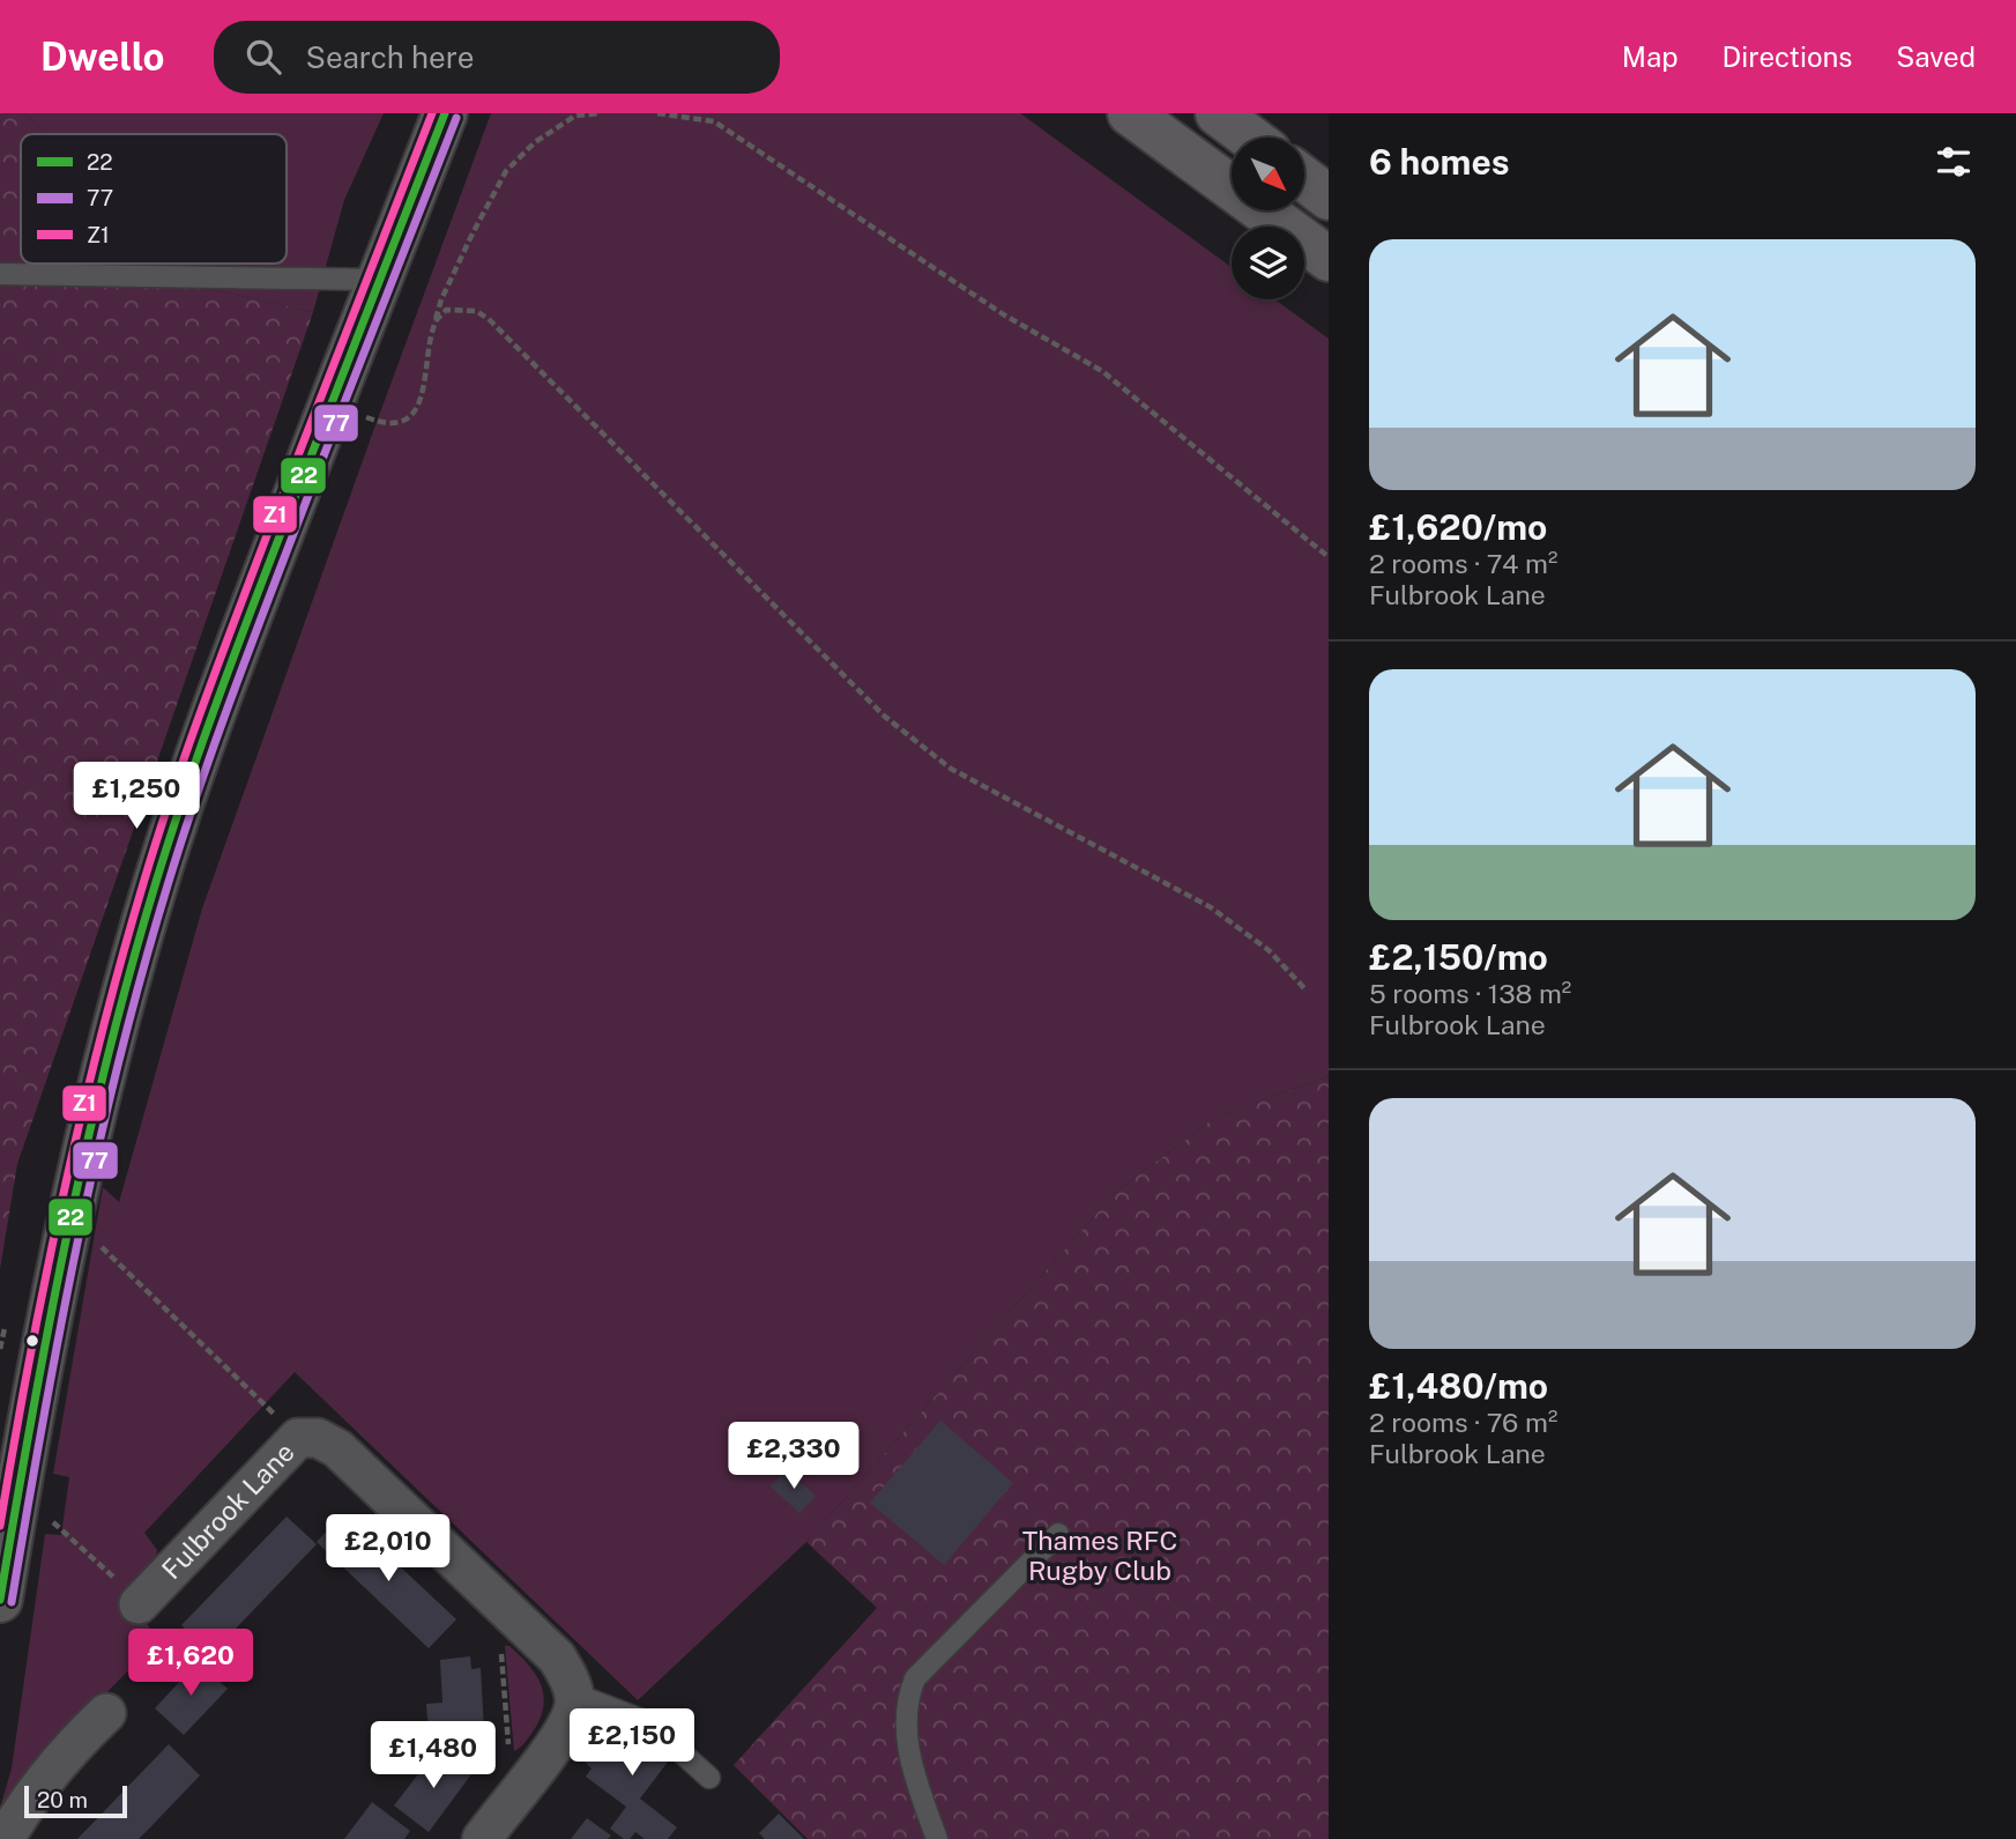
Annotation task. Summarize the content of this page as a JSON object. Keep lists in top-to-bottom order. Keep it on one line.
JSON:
{"streets":{"street":["Fulbrook Lane"]},"parks":["Thames RFC Rugby Club"],"lines":["transit line 22","transit line Z1","transit line 77"],"legend":["22","77","Z1"],"scale_bar":"20 m","north":"bottom right","page":{"header":"Dwello","search":"Search here","nav":["Map","Directions","Saved"],"heading":"6 homes","list":[{"name":"£1,620/mo","note":"2 rooms · 74 m² · Fulbrook Lane"},{"name":"£2,150/mo","note":"5 rooms · 138 m² · Fulbrook Lane"},{"name":"£1,480/mo","note":"2 rooms · 76 m² · Fulbrook Lane"}],"price":["£1,250","£2,330","£2,010","£1,620","£2,150","£1,480"],"scale":"20 m"}}
